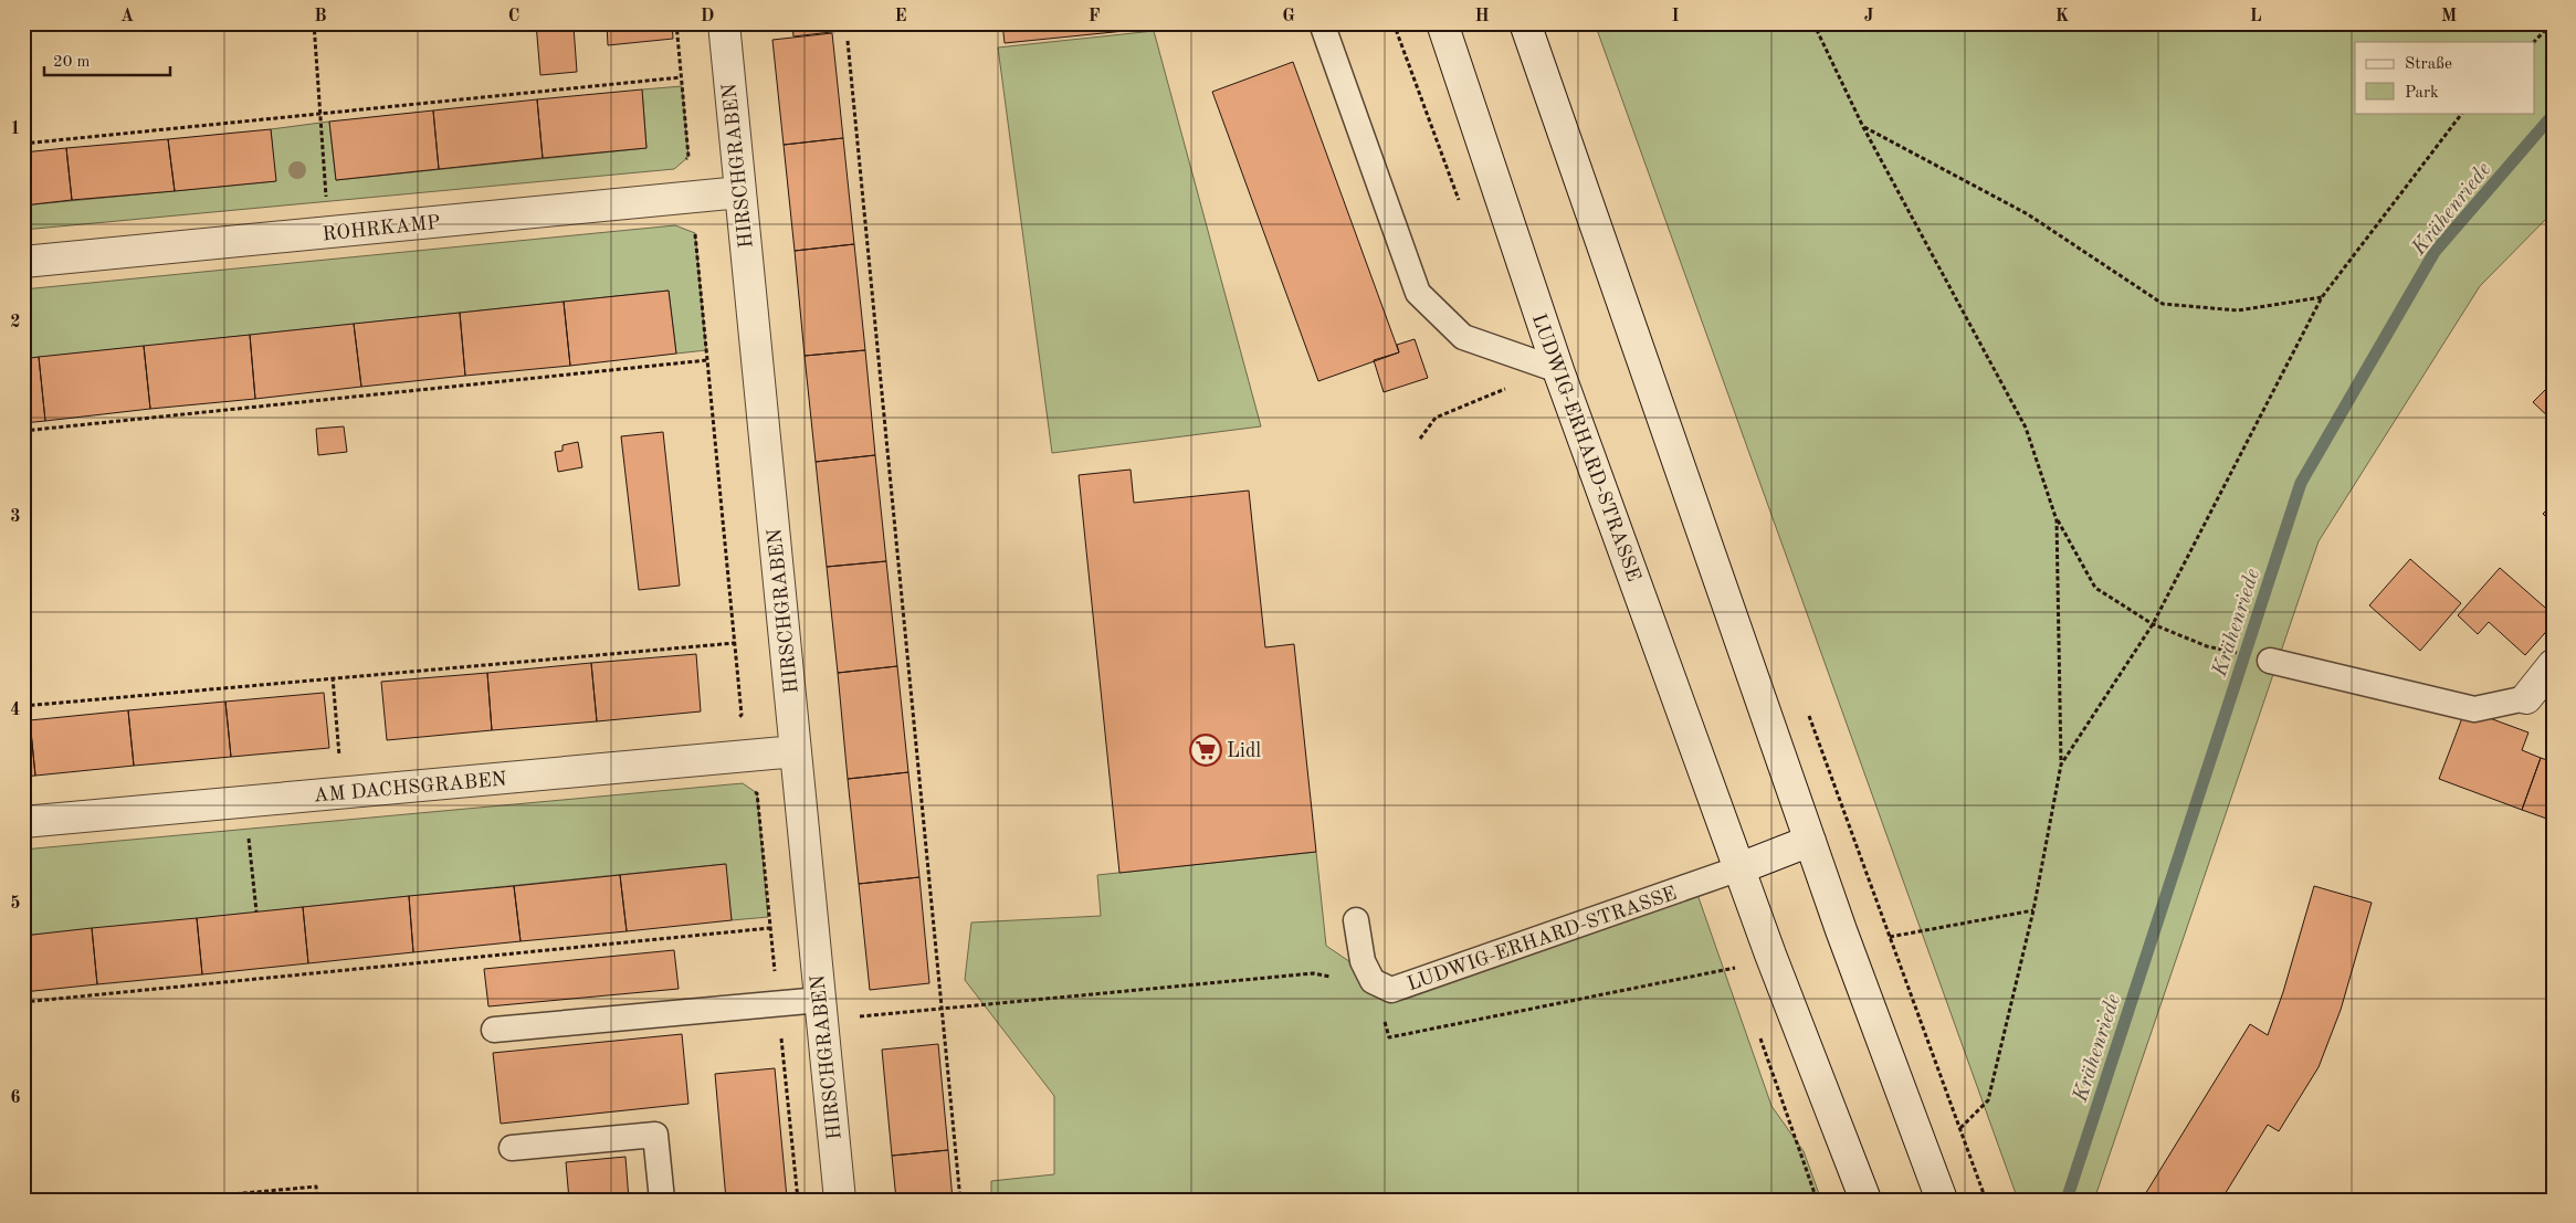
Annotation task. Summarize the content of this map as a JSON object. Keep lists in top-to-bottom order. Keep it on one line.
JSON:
{"streets":{"street":["HIRSCHGRABEN","ROHRKAMP","LUDWIG-ERHARD-STRASSE","AM DACHSGRABEN"]},"crossings":[["HIRSCHGRABEN","ROHRKAMP"],["HIRSCHGRABEN","AM DACHSGRABEN"]],"water":["Krähenriede"],"places":{"supermarket":["Lidl"]},"legend":["Straße","Park"],"scale_bar":"20 m","grid":{"columns":["A","B","C","D","E","F","G","H","I","J","K","L","M"],"rows":["1","2","3","4","5","6"]}}
